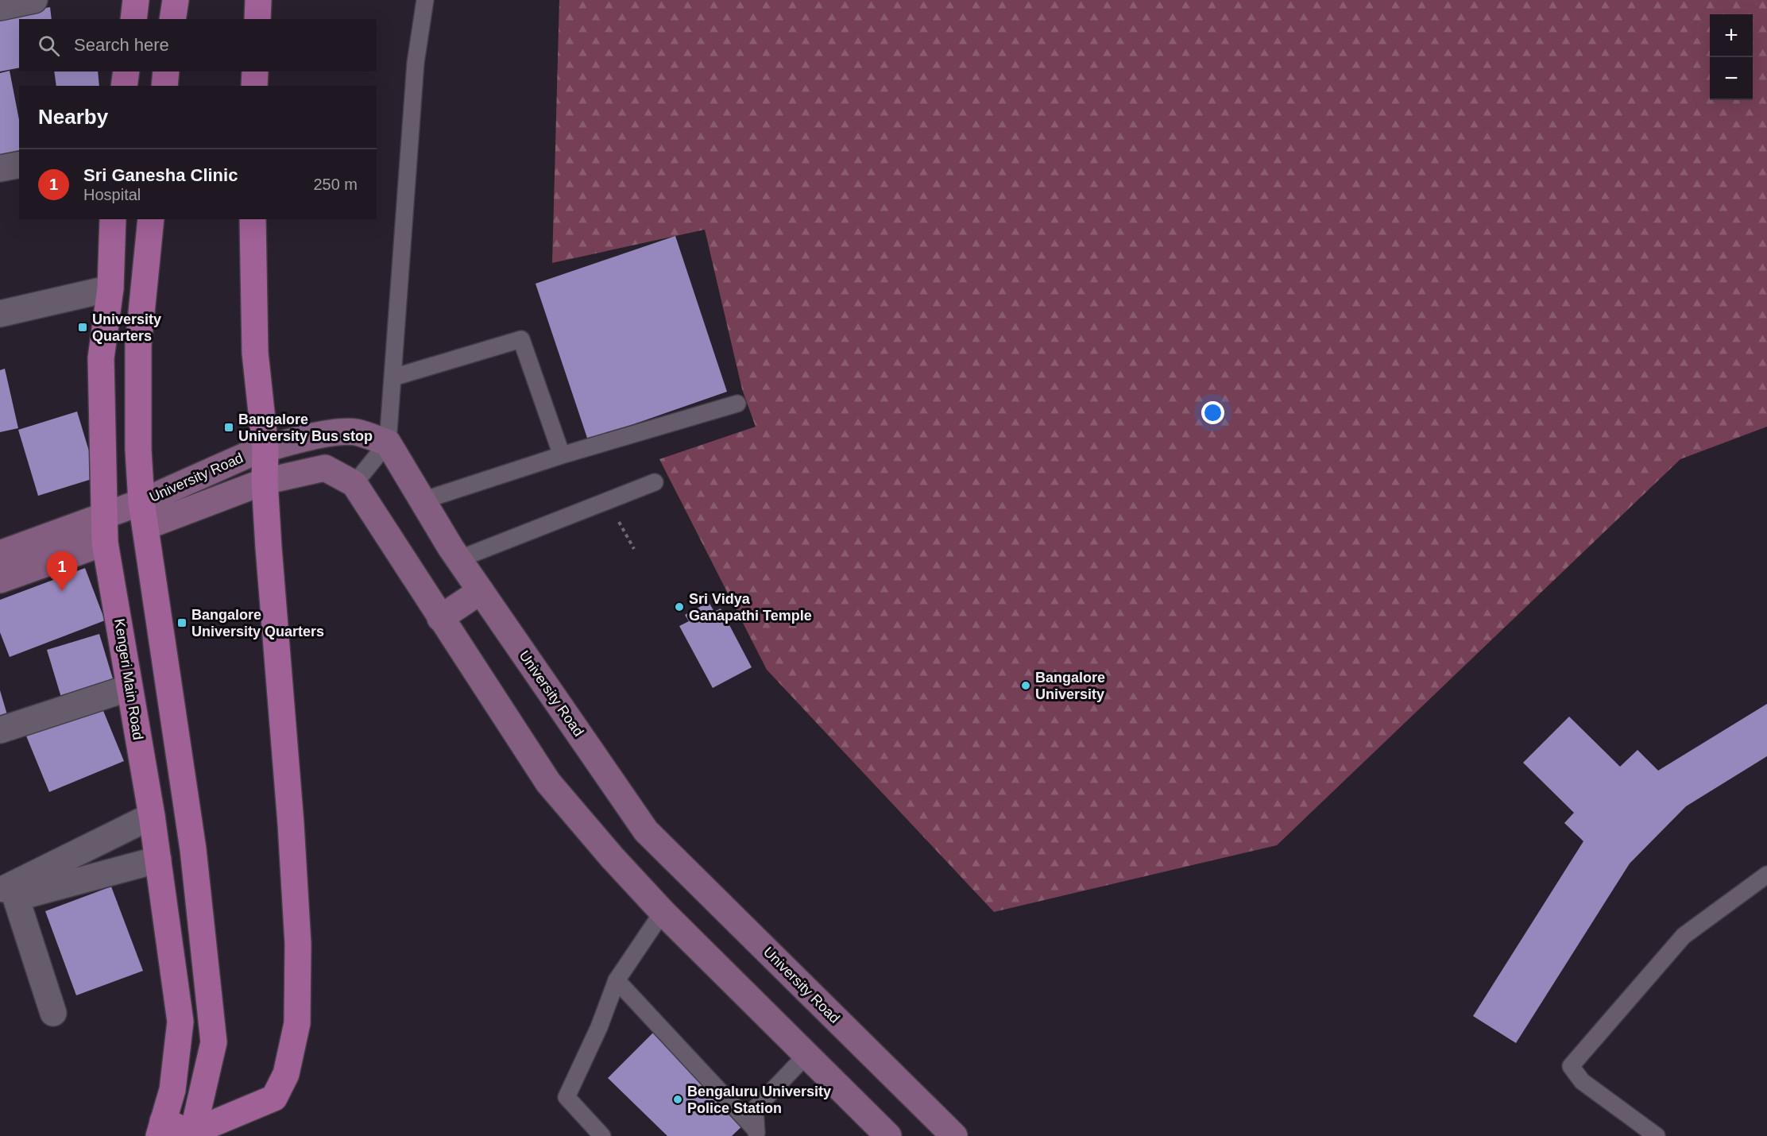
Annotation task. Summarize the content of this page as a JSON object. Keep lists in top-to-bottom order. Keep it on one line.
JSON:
{"streets":{"main road":["University Road","Kengeri Main Road"]},"crossings":[["University Road","Kengeri Main Road"]],"places":{"transit":["University Quarters","Bangalore University Bus stop","Bangalore University Quarters"],"other":["Sri Vidya Ganapathi Temple","Bangalore University","Bengaluru University Police Station"]},"page":{"map_buttons":["+","−"],"search":"Search here","heading":"Nearby","list":[{"mark":"1","name":"Sri Ganesha Clinic","note":"Hospital","value":"250 m"}],"pins":"1"}}
